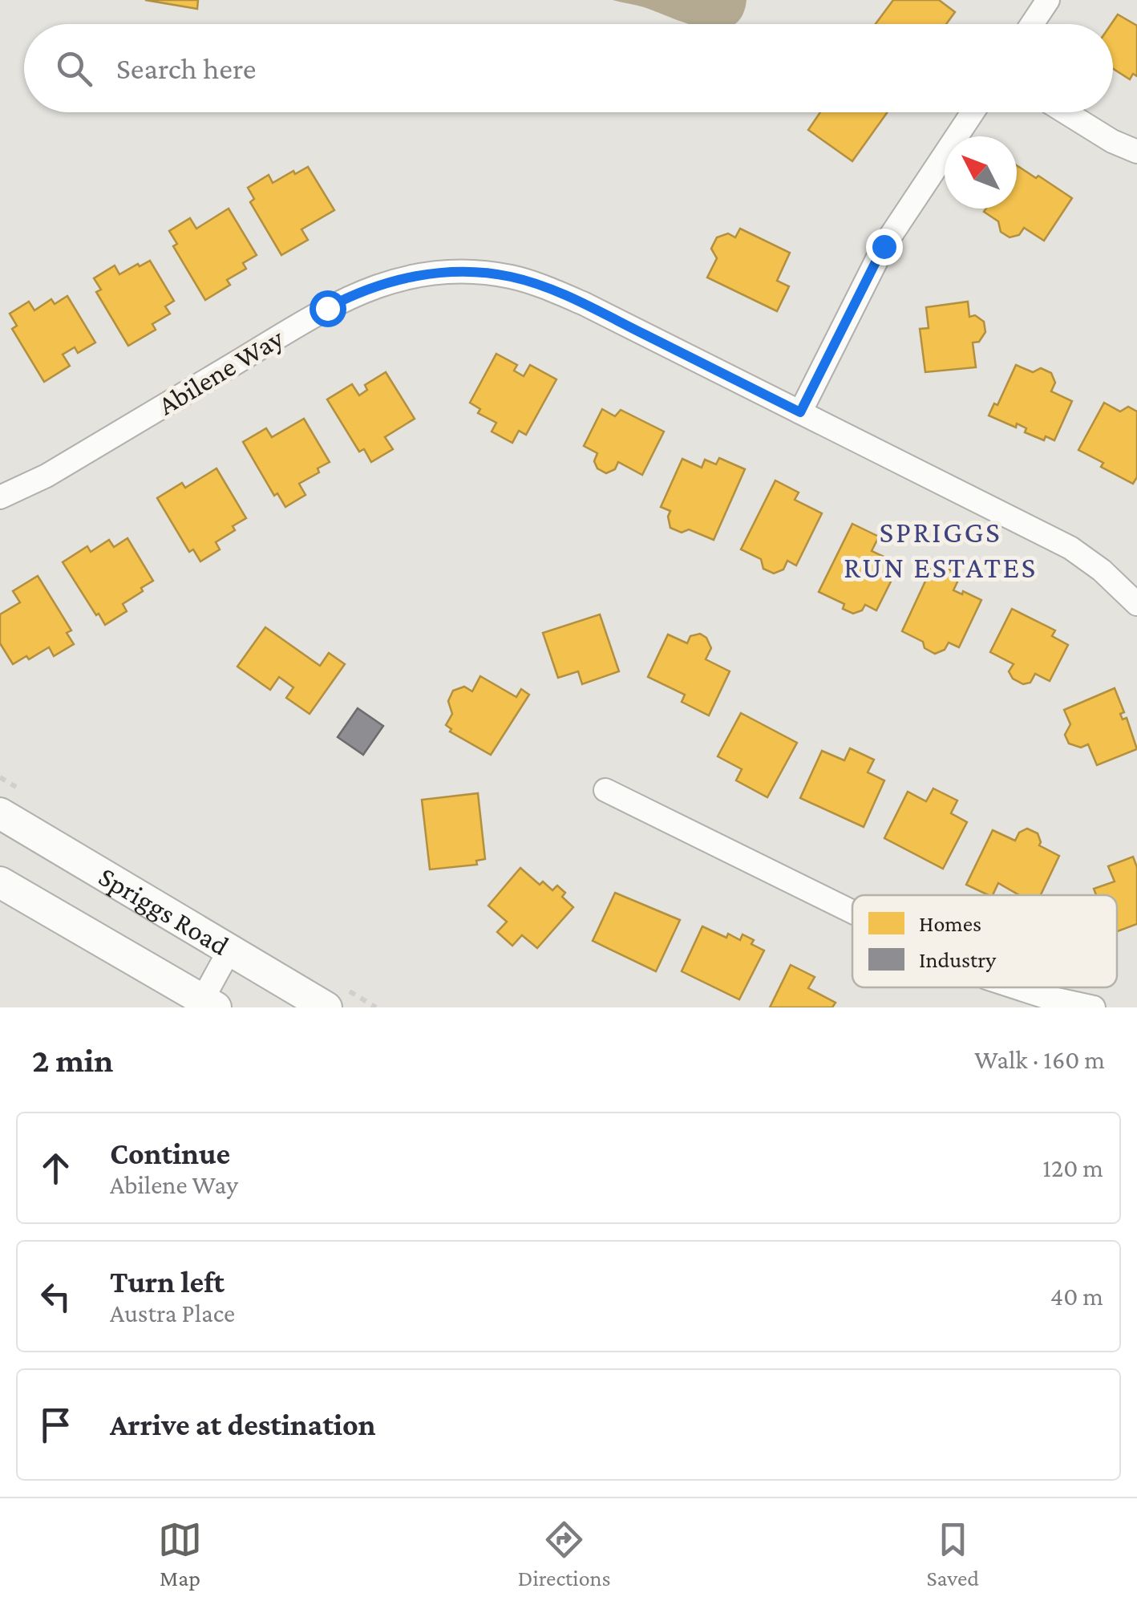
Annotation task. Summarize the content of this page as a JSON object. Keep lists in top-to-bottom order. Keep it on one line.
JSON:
{"streets":{"main road":["Spriggs Road"],"street":["Abilene Way"]},"districts":["SPRIGGS RUN ESTATES"],"legend":["Homes","Industry"],"north":"top left","page":{"search":"Search here","heading":["2 min","Walk · 160 m"],"list":[["Continue","Abilene Way","120 m"],["Turn left","Austra Place","40 m"],"Arrive at destination"],"nav":["Map","Directions","Saved"]}}
